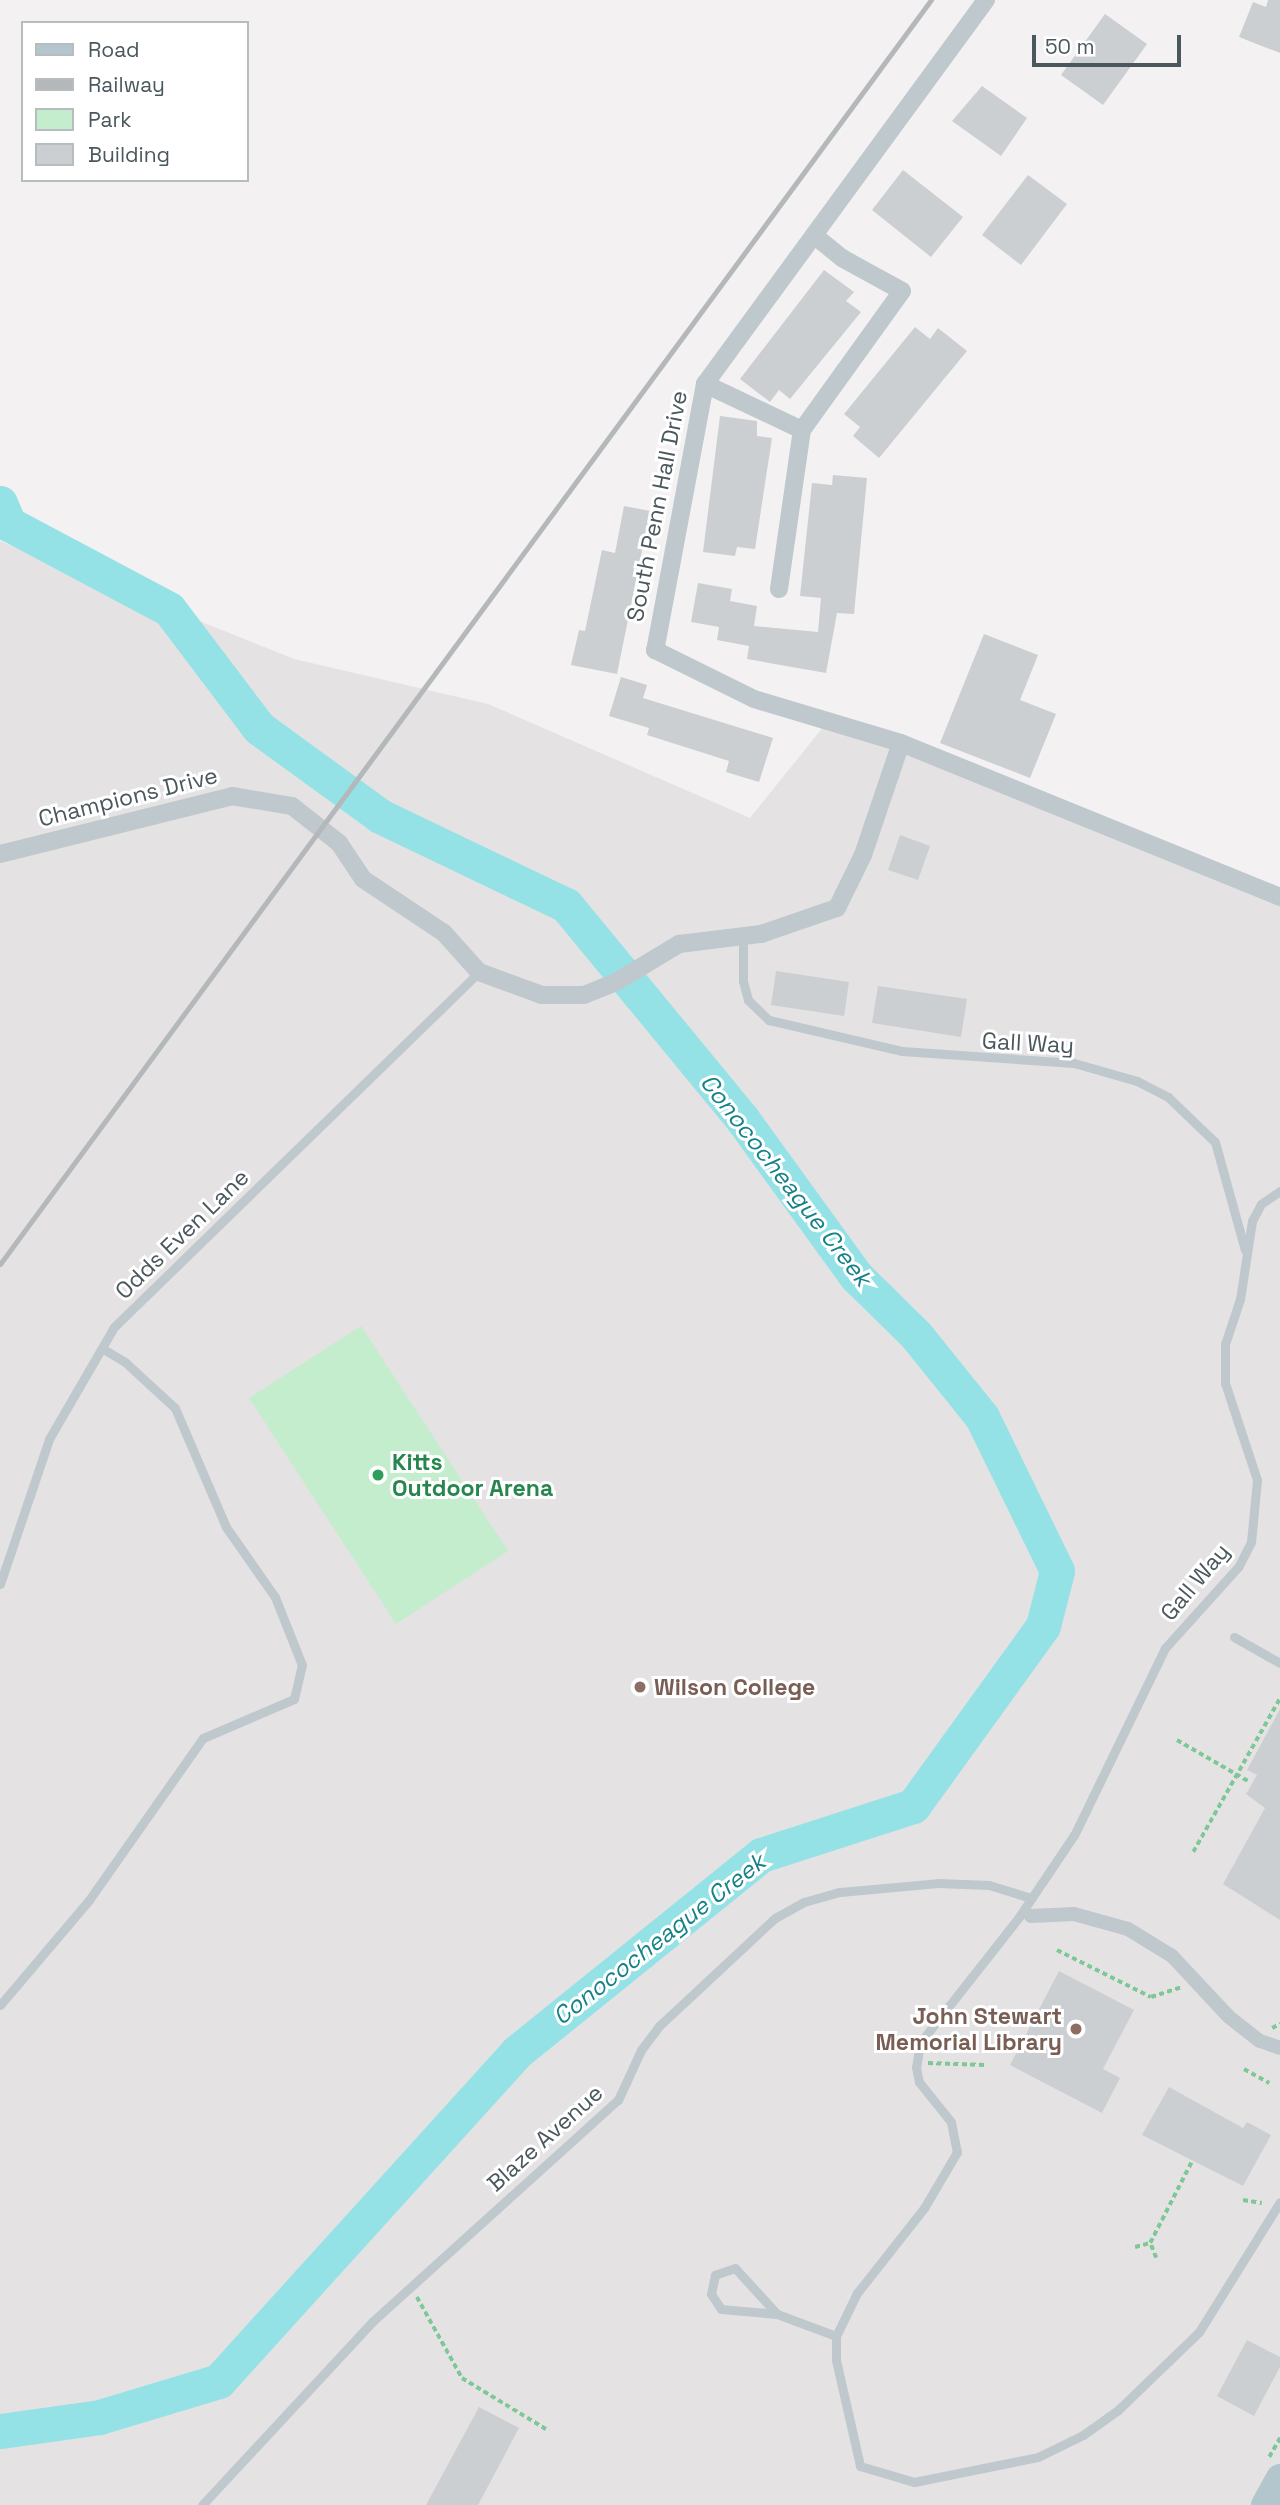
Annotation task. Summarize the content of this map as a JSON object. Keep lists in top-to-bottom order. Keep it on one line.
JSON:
{"streets":{"street":["South Penn Hall Drive","Champions Drive"],"lane":["Gall Way","Odds Even Lane","Blaze Avenue"]},"crossings":[["Champions Drive","Gall Way"],["Champions Drive","Odds Even Lane"],["Gall Way","Blaze Avenue"]],"water":["Conococheague Creek"],"places":["Kitts Outdoor Arena","Wilson College","John Stewart Memorial Library"],"legend":["Road","Railway","Park","Building"],"scale_bar":"50 m"}
